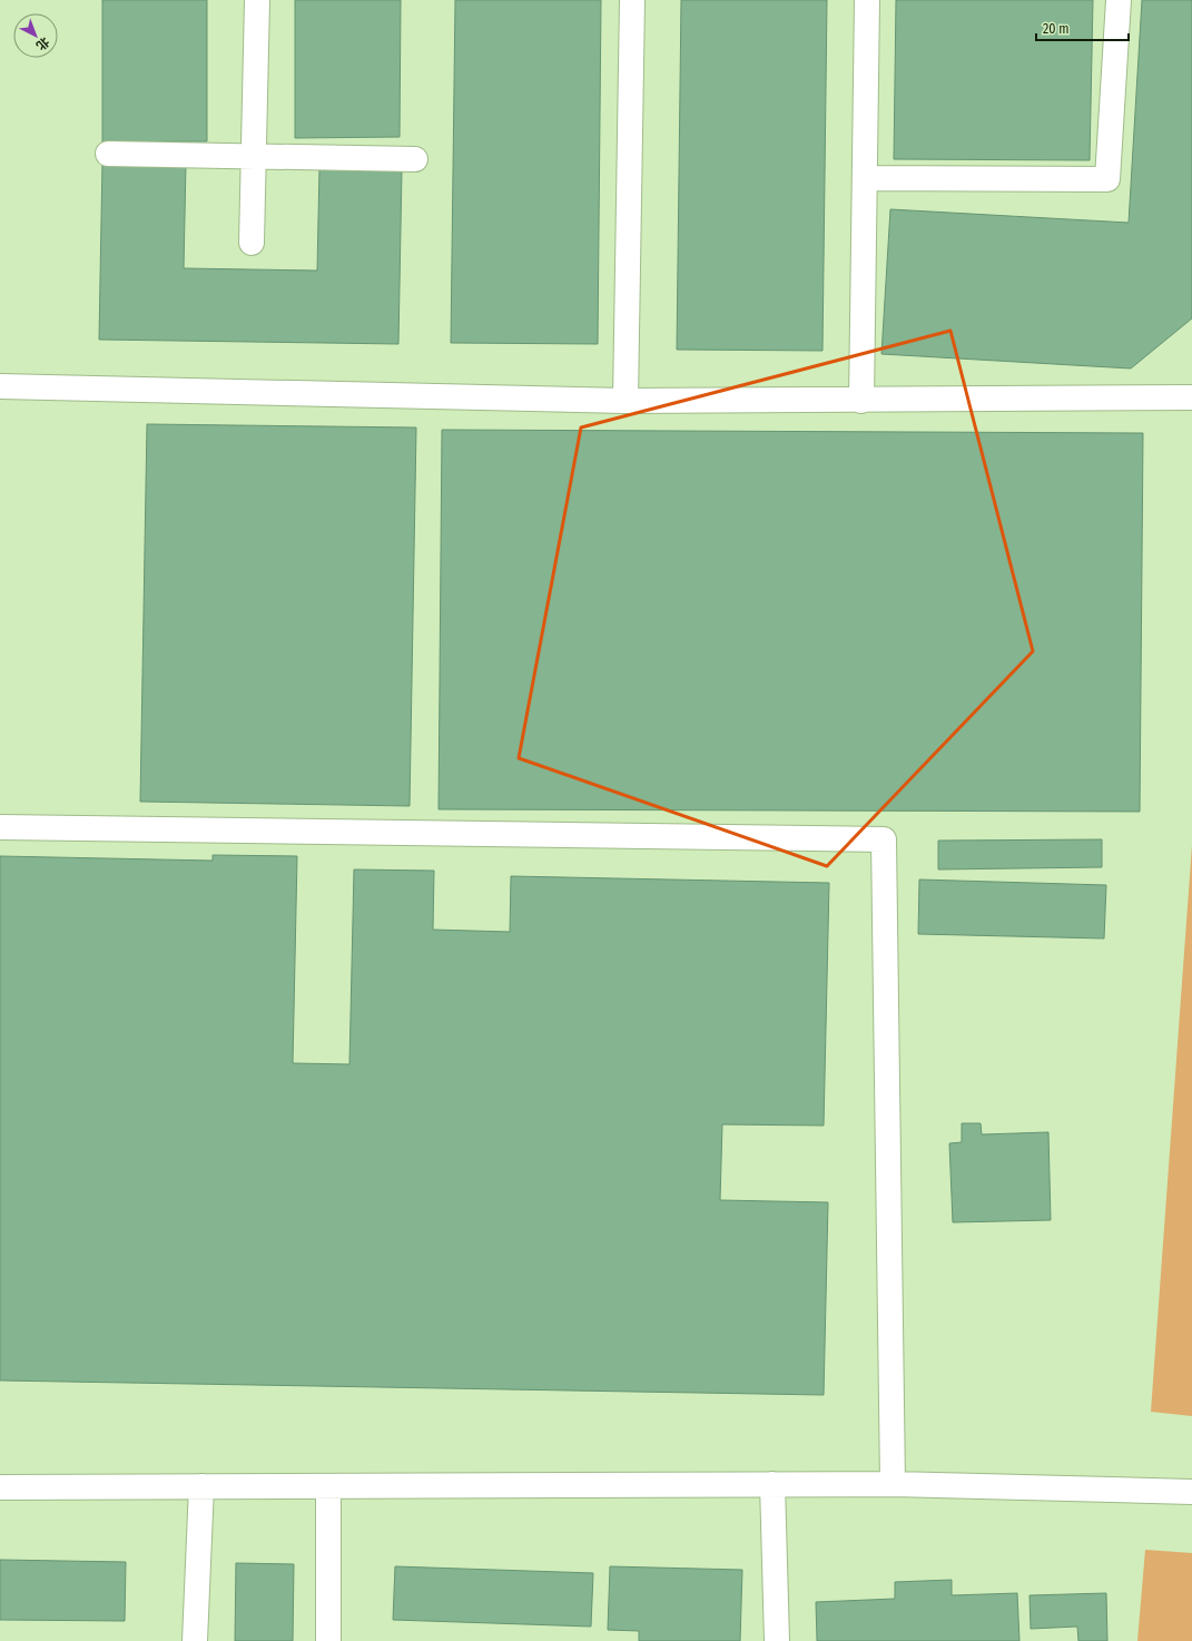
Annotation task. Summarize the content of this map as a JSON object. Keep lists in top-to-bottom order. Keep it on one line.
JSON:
{"scale_bar":"20 m","north":"bottom right"}
